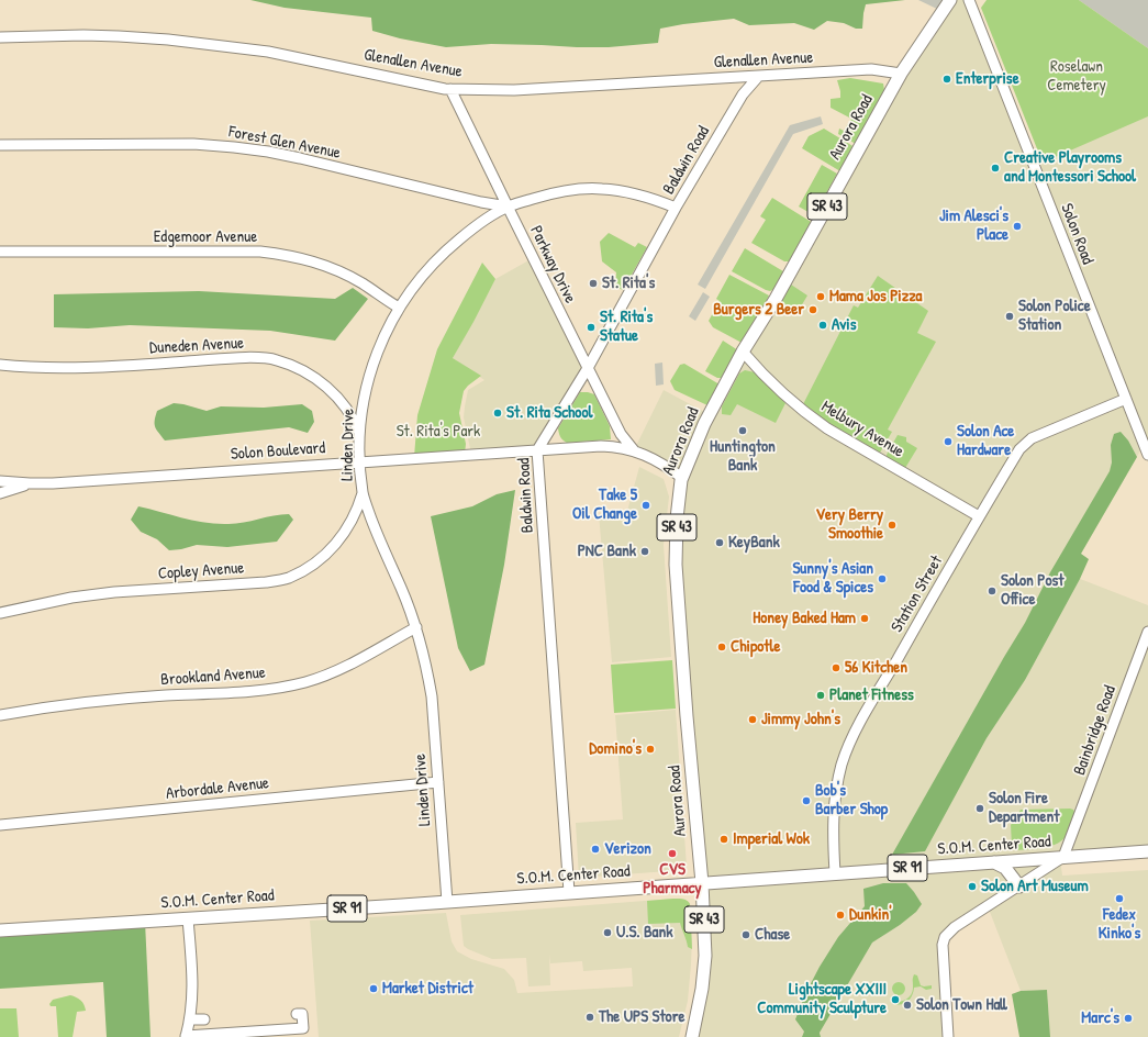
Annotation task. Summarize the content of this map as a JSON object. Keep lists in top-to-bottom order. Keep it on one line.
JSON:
{"streets":{"main road":["Aurora Road","SR 43","S.O.M. Center Road","SR 91"],"street":["Glenallen Avenue","Forest Glen Avenue","Baldwin Road","Solon Road","Edgemoor Avenue","Parkway Drive","Duneden Avenue","Melbury Avenue","Linden Drive","Solon Boulevard","Copley Avenue","Station Street","Brookland Avenue","Bainbridge Road","Arbordale Avenue"]},"crossings":[["Glenallen Avenue","Aurora Road"],["Glenallen Avenue","Baldwin Road"],["Glenallen Avenue","Parkway Drive"],["Aurora Road","Melbury Avenue"],["Aurora Road","Solon Boulevard"],["Aurora Road","S.O.M. Center Road"],["Forest Glen Avenue","Parkway Drive"],["Forest Glen Avenue","Linden Drive"],["Baldwin Road","Parkway Drive"],["Baldwin Road","Linden Drive"],["Baldwin Road","Solon Boulevard"],["Baldwin Road","S.O.M. Center Road"],["Solon Road","Station Street"],["Edgemoor Avenue","Linden Drive"],["Parkway Drive","Linden Drive"],["Parkway Drive","Solon Boulevard"],["Duneden Avenue","Linden Drive"],["Melbury Avenue","Station Street"],["Linden Drive","Solon Boulevard"],["Linden Drive","Copley Avenue"],["Linden Drive","Brookland Avenue"],["Linden Drive","Arbordale Avenue"],["Linden Drive","S.O.M. Center Road"],["Station Street","S.O.M. Center Road"],["Bainbridge Road","S.O.M. Center Road"]],"parks":["Roselawn Cemetery","St. Rita's Park"],"places":["Enterprise","Creative Playrooms and Montessori School","Jim Alesci's Place","St. Rita's","Mama Jos Pizza","Burgers 2 Beer","Solon Police Station","Avis","St. Rita's Statue","St. Rita School","Huntington Bank","Solon Ace Hardware","Take 5 Oil Change","Very Berry Smoothie","KeyBank","PNC Bank","Sunny's Asian Food & Spices","Solon Post Office","Honey Baked Ham","Chipotle","56 Kitchen","Planet Fitness","Jimmy John's","Domino's","Bob's Barber Shop","Solon Fire Department","Imperial Wok","Verizon","CVS Pharmacy","Solon Art Museum","Fedex Kinko's","Dunkin'","U.S. Bank","Chase","Market District","Lightscape XXIII Community Sculpture","Solon Town Hall","The UPS Store","Marc's"]}
